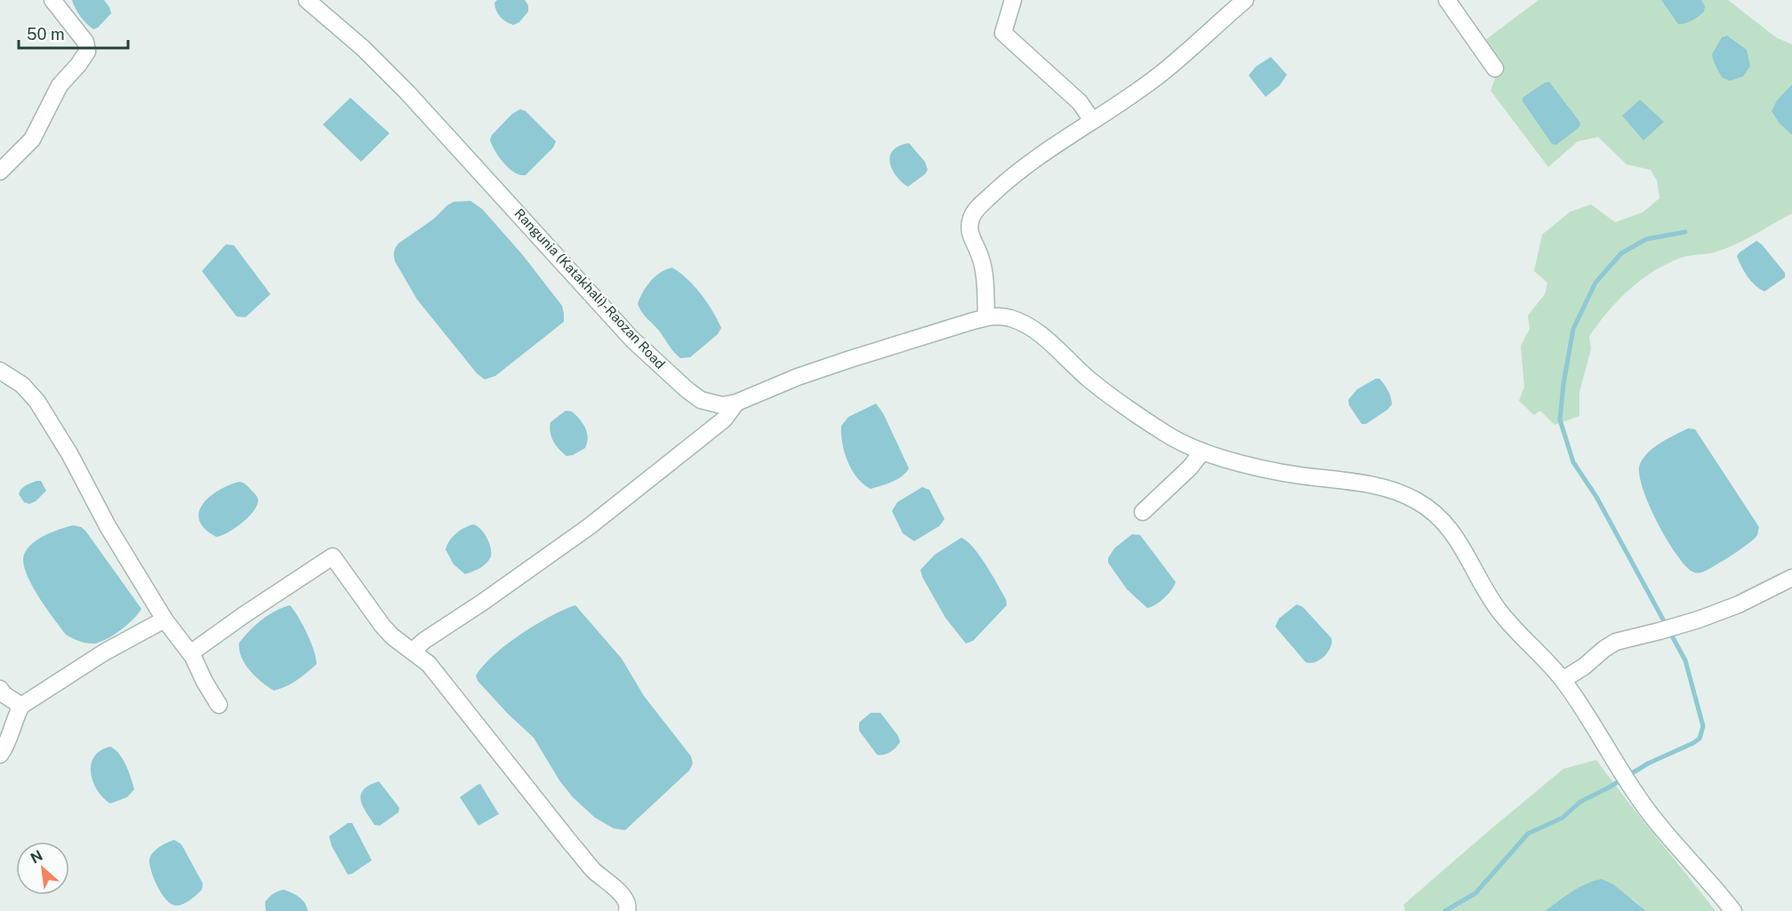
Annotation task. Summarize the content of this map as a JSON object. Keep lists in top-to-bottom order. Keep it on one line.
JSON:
{"streets":{"street":["Rangunia (Katakhali)-Raozan Road"]},"scale_bar":"50 m","north":"top left"}
